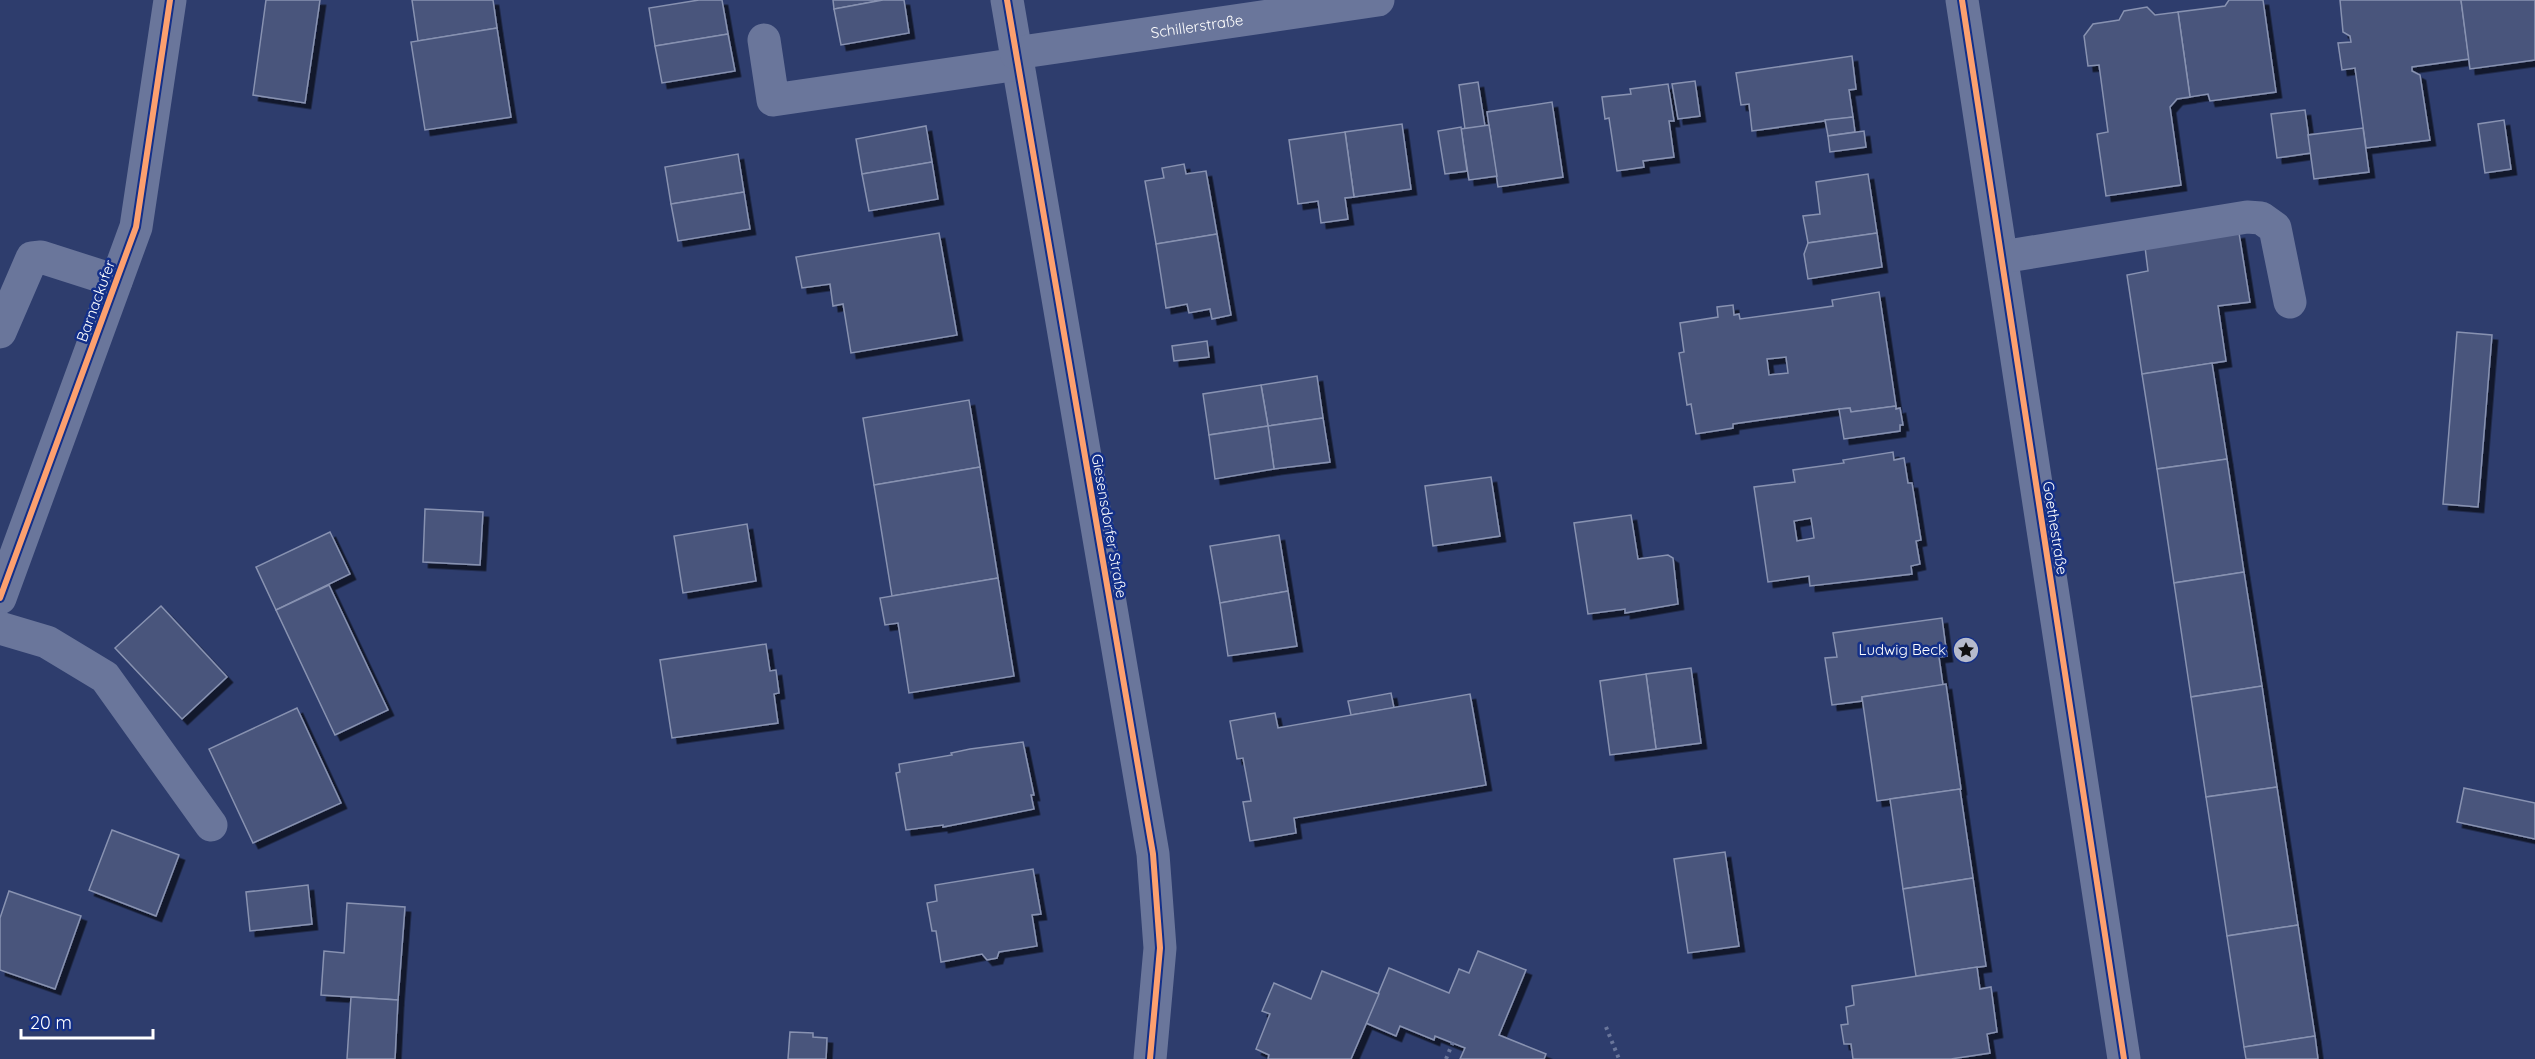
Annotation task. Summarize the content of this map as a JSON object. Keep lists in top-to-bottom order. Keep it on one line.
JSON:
{"streets":{"street":["Schillerstraße","Barnackufer","Giesensdorfer Straße","Goethestraße"]},"crossings":[["Schillerstraße","Giesensdorfer Straße"]],"places":{"place":["Ludwig Beck"]},"scale_bar":"20 m"}
